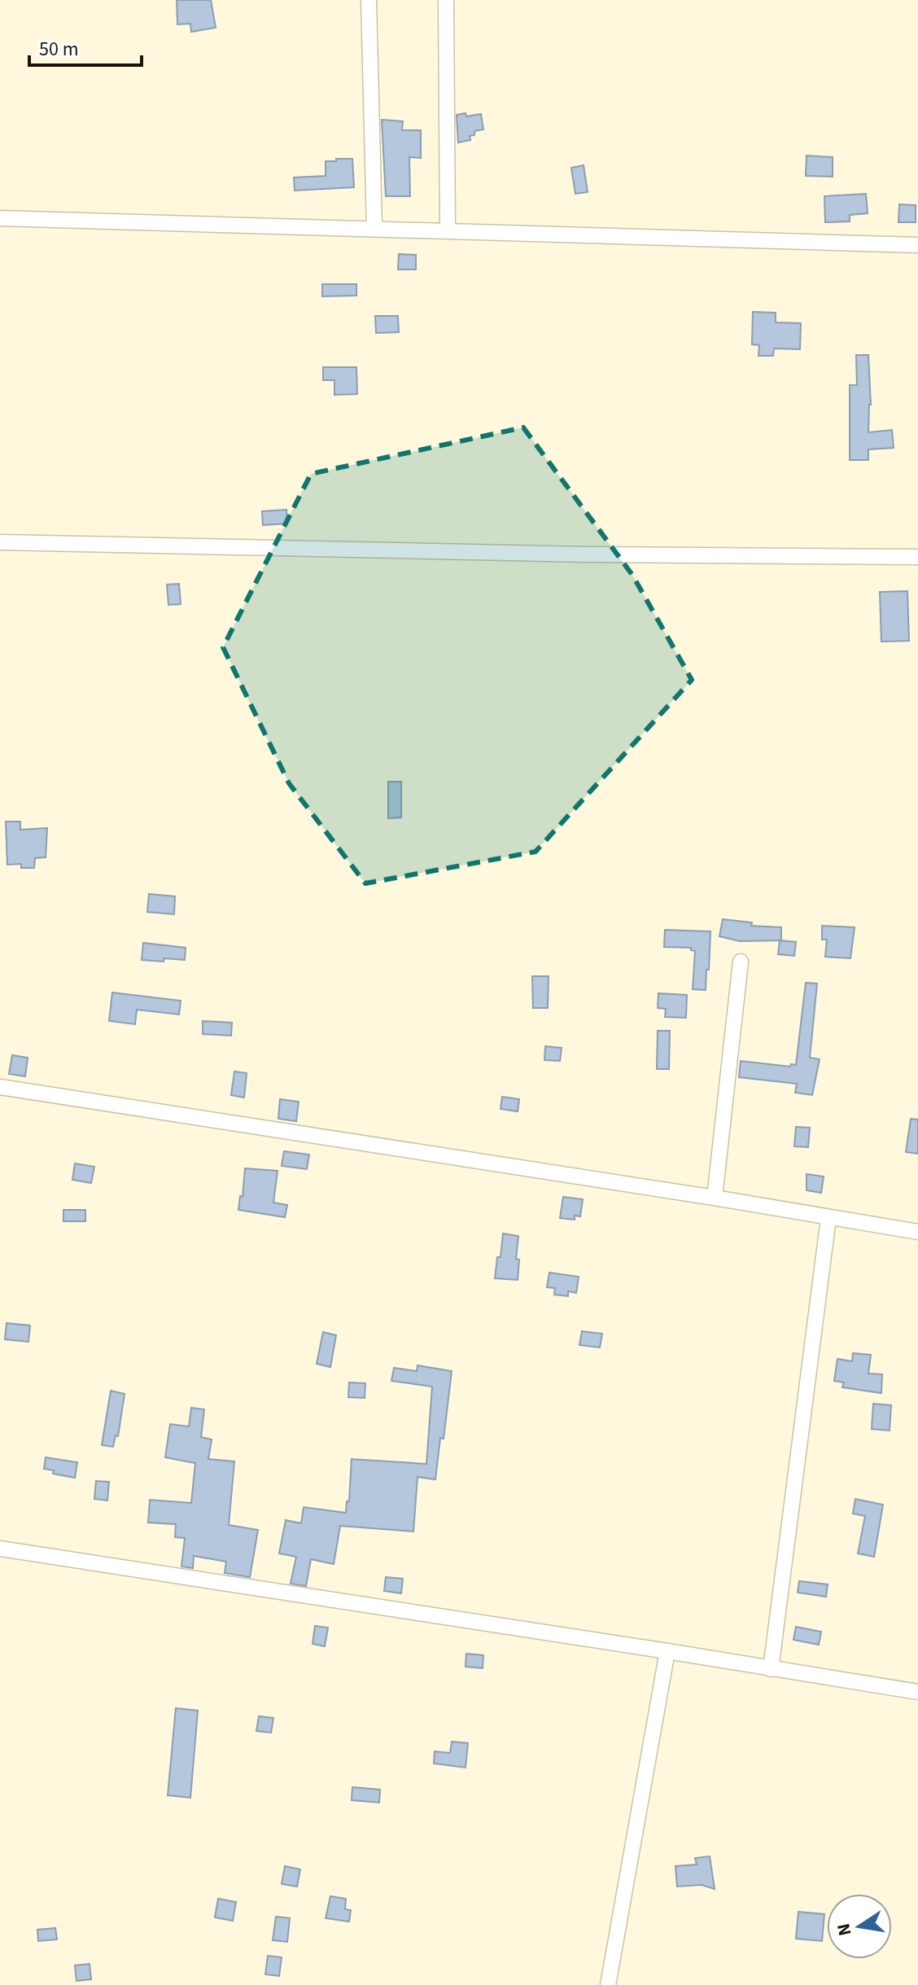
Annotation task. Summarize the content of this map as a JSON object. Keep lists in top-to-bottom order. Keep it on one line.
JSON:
{"scale_bar":"50 m","north":"left"}
